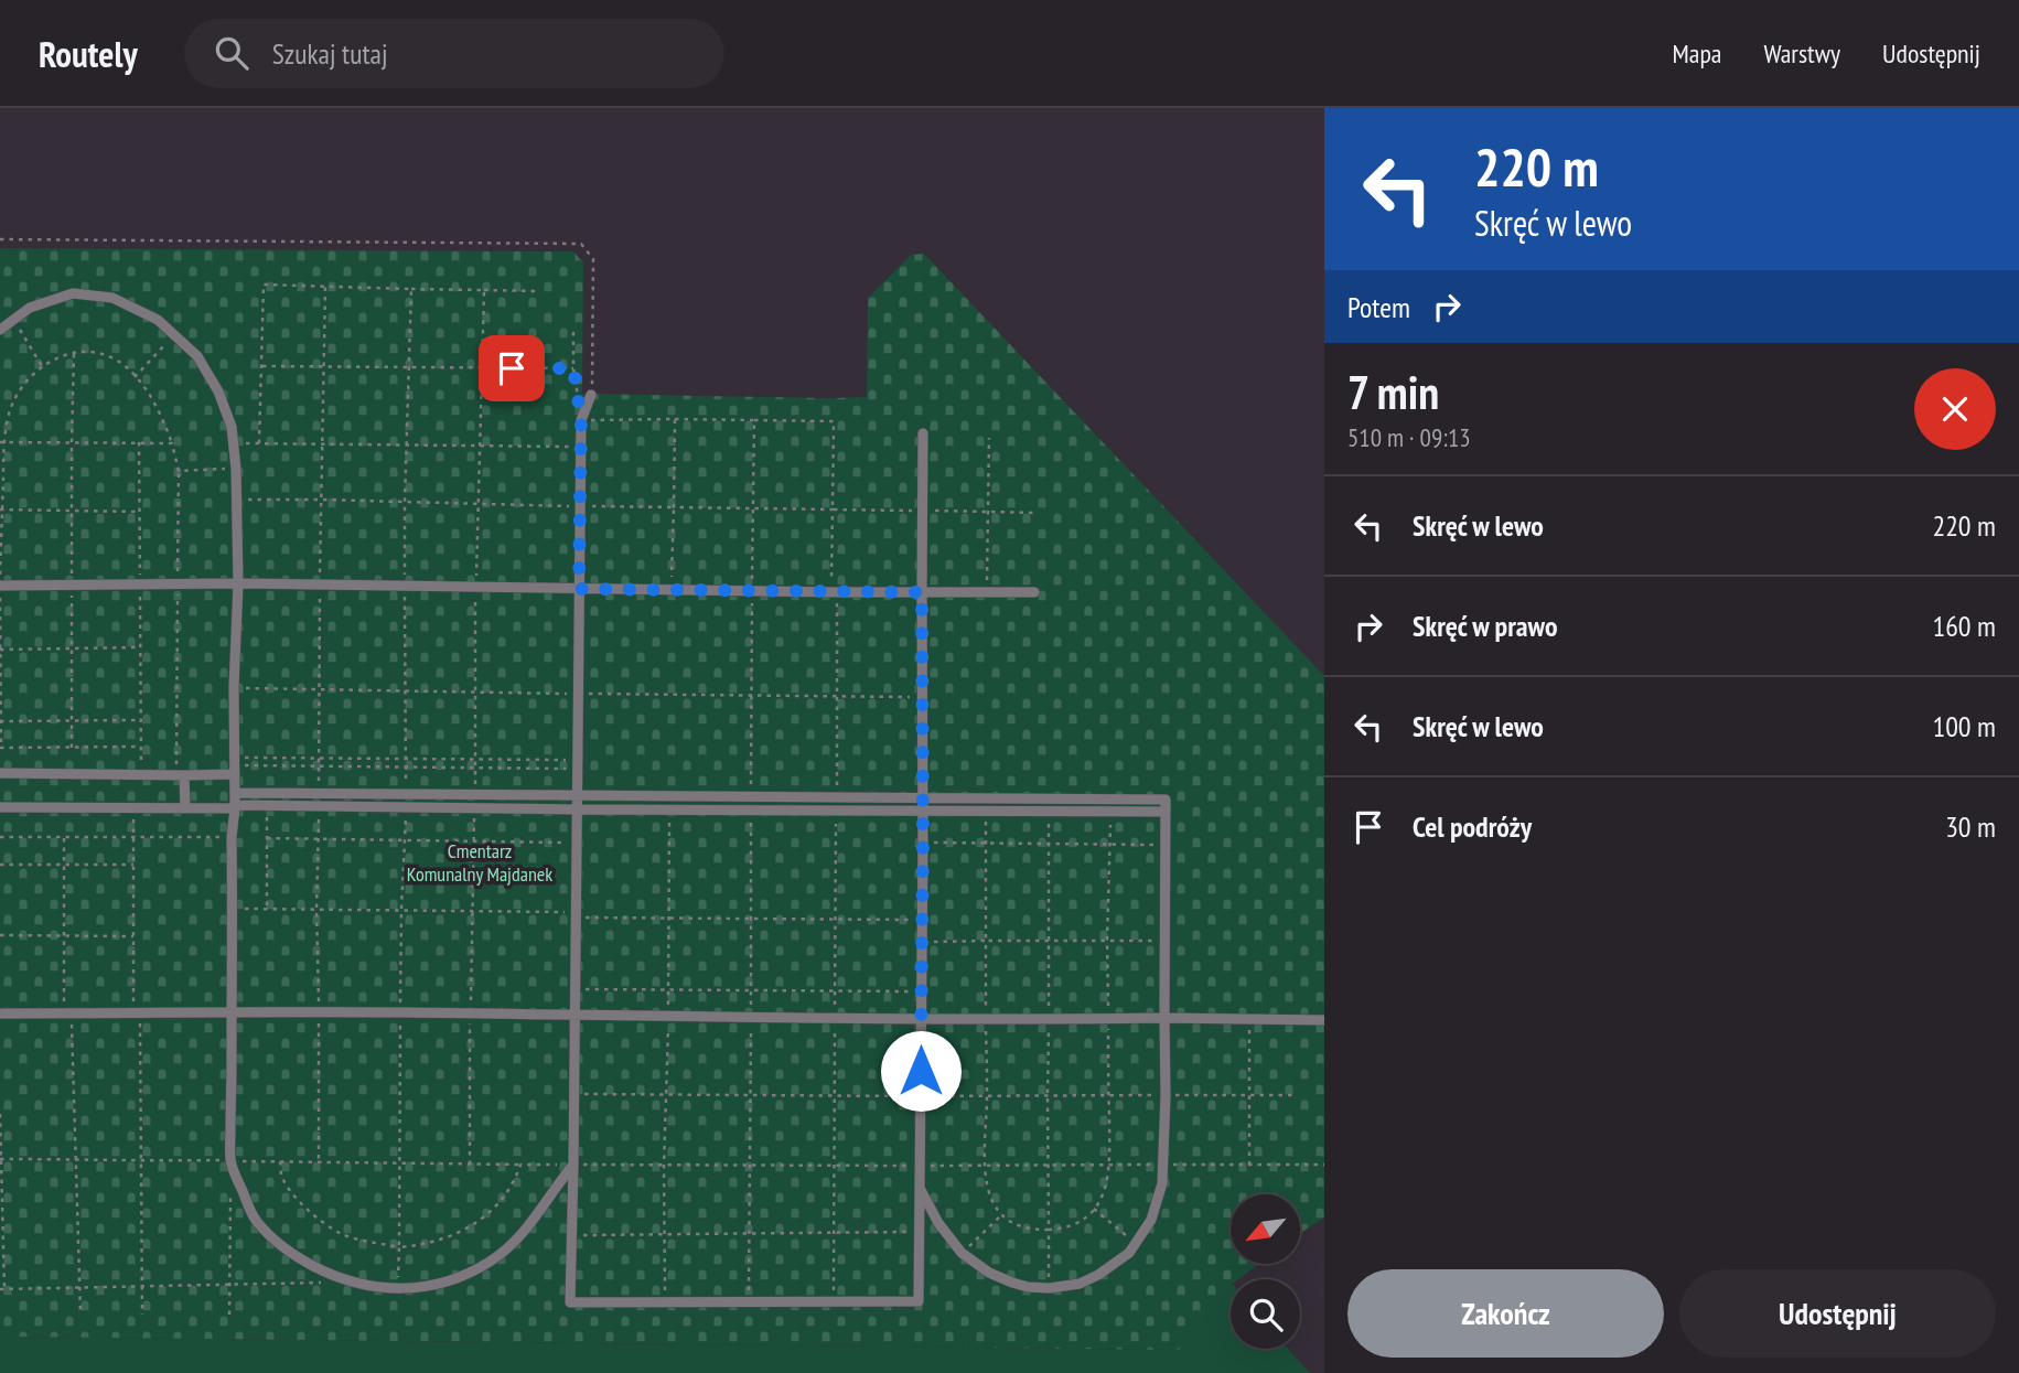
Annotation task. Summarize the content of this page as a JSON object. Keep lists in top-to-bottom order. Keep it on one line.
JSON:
{"parks":["Cmentarz Komunalny Majdanek"],"north":"bottom left","page":{"header":"Routely","search":"Szukaj tutaj","nav":["Mapa","Warstwy","Udostępnij"],"turn":["220 m","Skręć w lewo"],"then":"Potem","heading":["7 min","510 m · 09:13"],"list":[{"name":"Skręć w lewo","value":"220 m"},{"name":"Skręć w prawo","value":"160 m"},{"name":"Skręć w lewo","value":"100 m"},{"name":"Cel podróży","value":"30 m"}],"buttons":["Zakończ","Udostępnij"]}}
